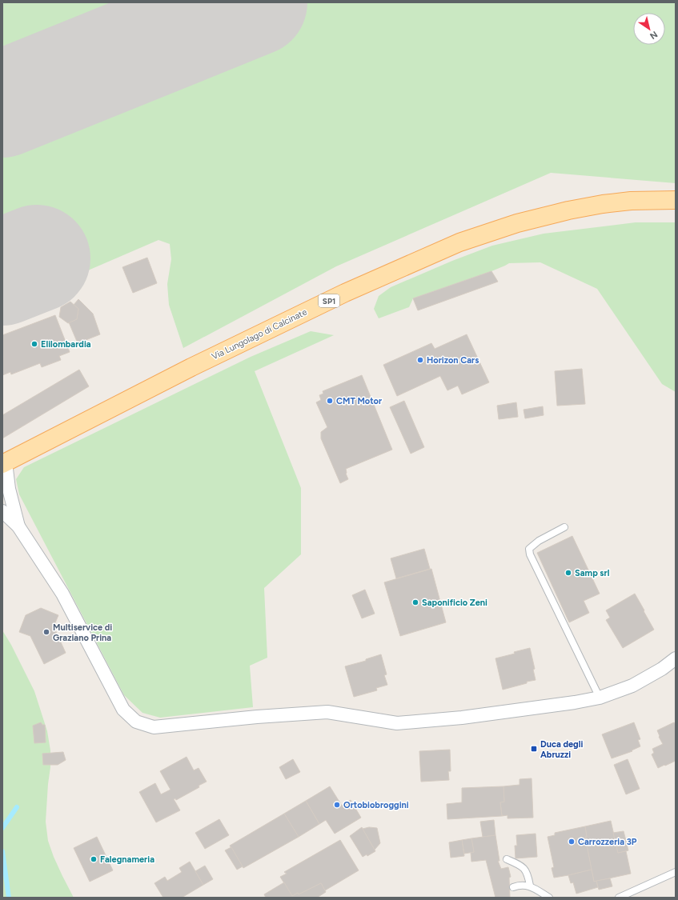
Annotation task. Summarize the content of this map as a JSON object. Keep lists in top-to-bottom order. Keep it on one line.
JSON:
{"streets":{"main road":["SP1","Via Lungolago di Calcinate"]},"places":{"other":["Elilombardia","Horizon Cars","CMT Motor","Samp srl","Saponificio Zeni","Multiservice di Graziano Prina","Ortobiobroggini","Carrozzeria 3P","Falegnameria"],"transit":["Duca degli Abruzzi"]},"north":"bottom right"}
